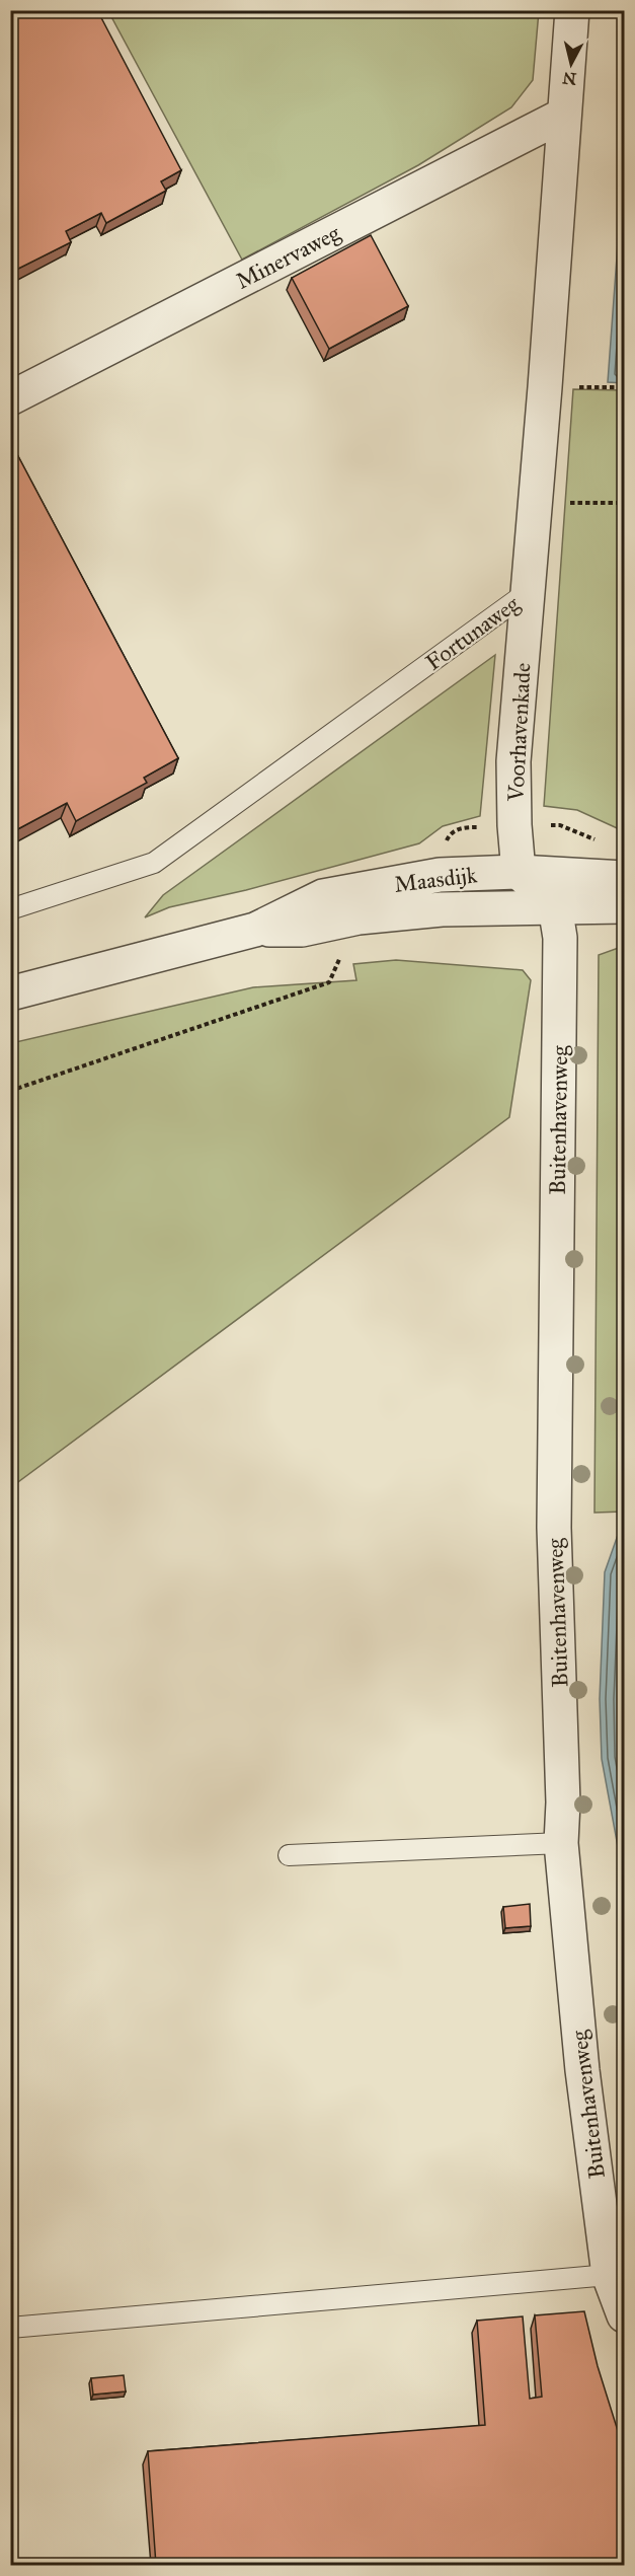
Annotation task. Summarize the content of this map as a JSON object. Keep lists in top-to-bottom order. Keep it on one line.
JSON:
{"streets":{"street":["Minervaweg","Fortunaweg","Voorhavenkade","Maasdijk","Buitenhavenweg"]},"crossings":[["Minervaweg","Fortunaweg"],["Fortunaweg","Voorhavenkade"],["Voorhavenkade","Maasdijk"],["Maasdijk","Buitenhavenweg"]],"north":"bottom"}
